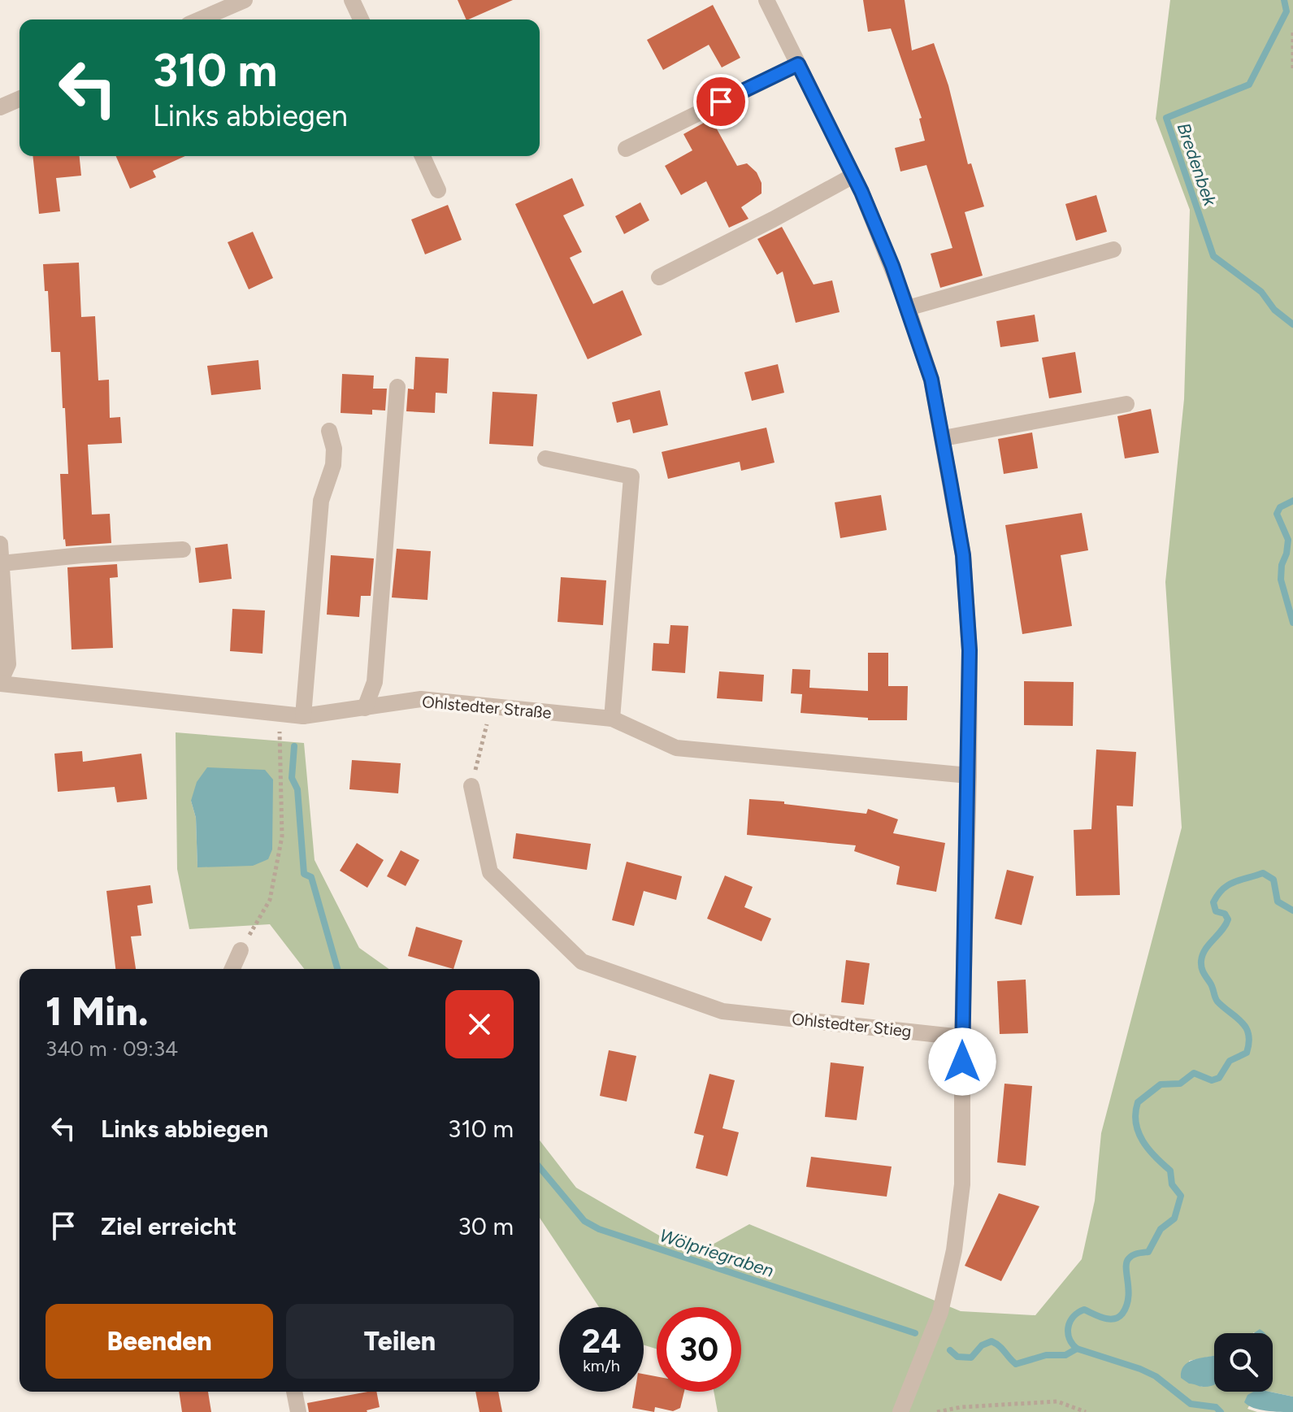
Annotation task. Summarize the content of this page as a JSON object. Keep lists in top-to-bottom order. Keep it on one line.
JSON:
{"streets":{"street":["Ohlstedter Straße","Ohlstedter Stieg"]},"water":["Bredenbek","Wölpriegraben"],"page":{"turn":["310 m","Links abbiegen"],"heading":["1 Min.","340 m · 09:34"],"list":[{"name":"Links abbiegen","value":"310 m"},{"name":"Ziel erreicht","value":"30 m"}],"buttons":["Beenden","Teilen"],"speed":"24 km/h","limit":"30"}}
